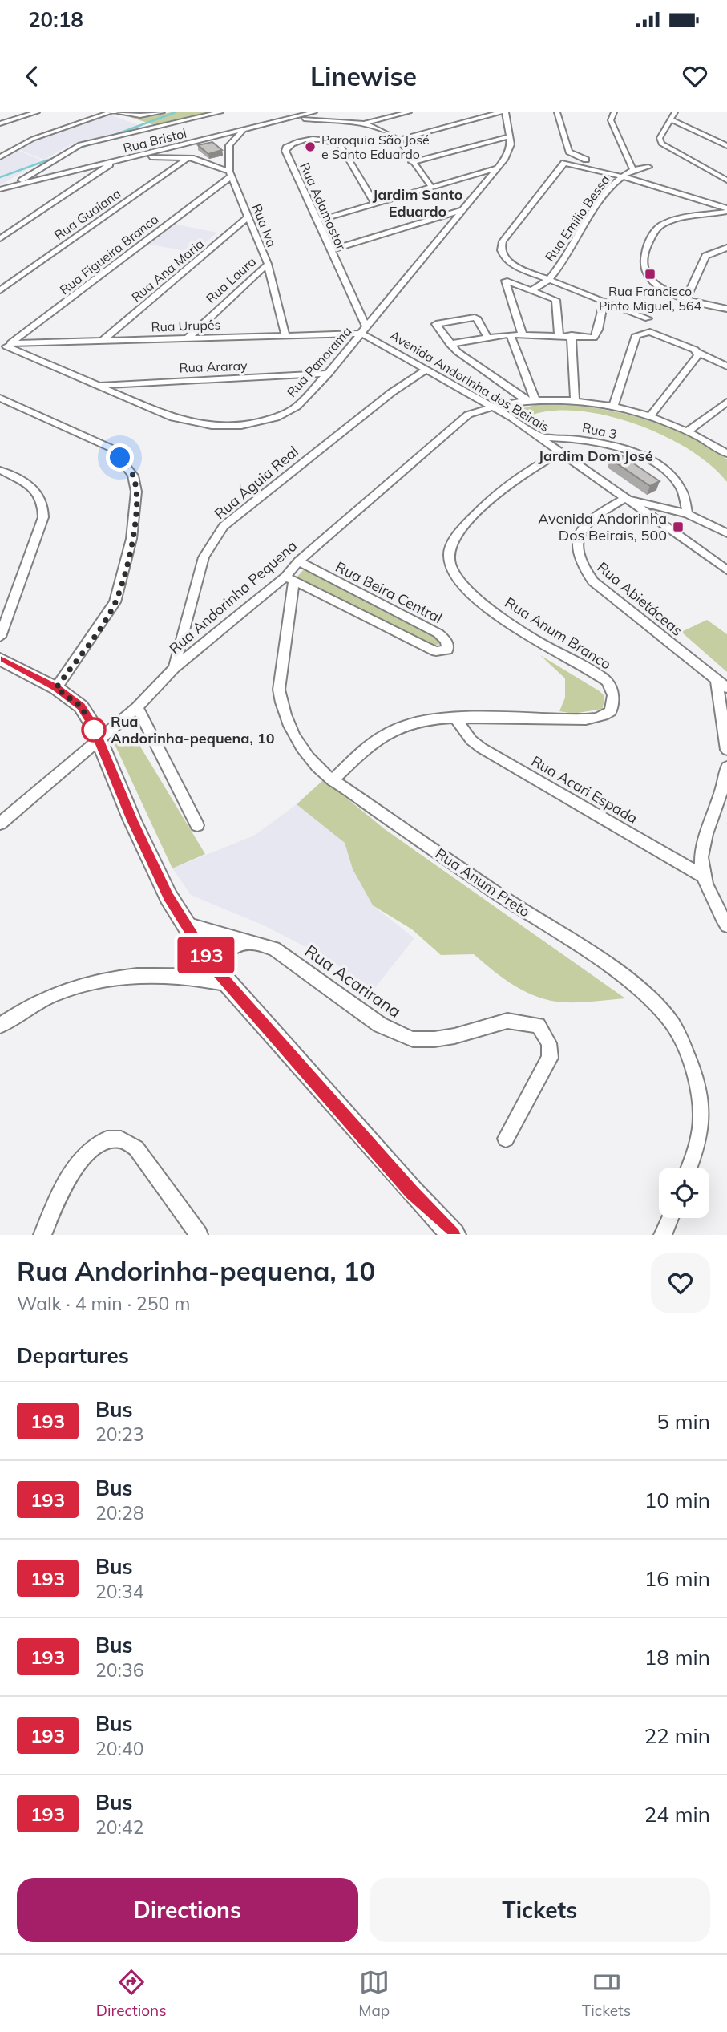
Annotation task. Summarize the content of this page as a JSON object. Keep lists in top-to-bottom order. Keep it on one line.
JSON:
{"streets":{"street":["Rua Bristol","Rua Adamastor","Rua Guaiana","Rua Emilio Bessa","Rua Iva","Rua Figueira Branca","Rua Ana Maria","Rua Laura","Rua Urupês","Rua Panorama","Rua Araray","Avenida Andorinha dos Beirais","Rua 3","Rua Águia Real","Rua Beira Central","Rua Andorinha Pequena","Rua Abietáceas","Rua Anum Branco","Rua Acari Espada","Rua Anum Preto","Rua Acarirana"]},"crossings":[["Rua Bristol","Rua Iva"],["Rua Adamastor","Rua Urupês"],["Rua Adamastor","Rua Panorama"],["Rua Adamastor","Avenida Andorinha dos Beirais"],["Rua Iva","Rua Figueira Branca"],["Rua Iva","Rua Ana Maria"],["Rua Iva","Rua Laura"],["Rua Iva","Rua Urupês"],["Rua Figueira Branca","Rua Urupês"],["Rua Figueira Branca","Rua Panorama"],["Rua Ana Maria","Rua Urupês"],["Rua Laura","Rua Urupês"],["Rua Urupês","Rua Panorama"],["Rua Urupês","Avenida Andorinha dos Beirais"],["Rua Panorama","Rua Araray"],["Rua Panorama","Avenida Andorinha dos Beirais"],["Avenida Andorinha dos Beirais","Rua 3"],["Avenida Andorinha dos Beirais","Rua Águia Real"],["Avenida Andorinha dos Beirais","Rua Andorinha Pequena"],["Avenida Andorinha dos Beirais","Rua Abietáceas"],["Avenida Andorinha dos Beirais","Rua Anum Branco"],["Rua Águia Real","Rua Andorinha Pequena"],["Rua Beira Central","Rua Andorinha Pequena"],["Rua Beira Central","Rua Anum Preto"],["Rua Andorinha Pequena","Rua Anum Preto"],["Rua Anum Branco","Rua Acari Espada"],["Rua Anum Branco","Rua Anum Preto"]],"districts":["Jardim Santo Eduardo","Jardim Dom José"],"places":{"other":["Paroquia São José e Santo Eduardo","Rua Andorinha-pequena, 10"],"transit":["Rua Francisco Pinto Miguel, 564","Avenida Andorinha Dos Beirais, 500"]},"lines":["bus line 193"],"page":{"status":"20:18","header":"Linewise","on_map":"193","heading":[["Rua Andorinha-pequena, 10","Walk · 4 min · 250 m"],"Departures"],"list":[{"mark":"193","name":"Bus","note":"20:23","value":"5 min"},{"mark":"193","name":"Bus","note":"20:28","value":"10 min"},{"mark":"193","name":"Bus","note":"20:34","value":"16 min"},{"mark":"193","name":"Bus","note":"20:36","value":"18 min"},{"mark":"193","name":"Bus","note":"20:40","value":"22 min"},{"mark":"193","name":"Bus","note":"20:42","value":"24 min"}],"buttons":["Directions","Tickets"],"tabs":["Directions","Map","Tickets"]}}
